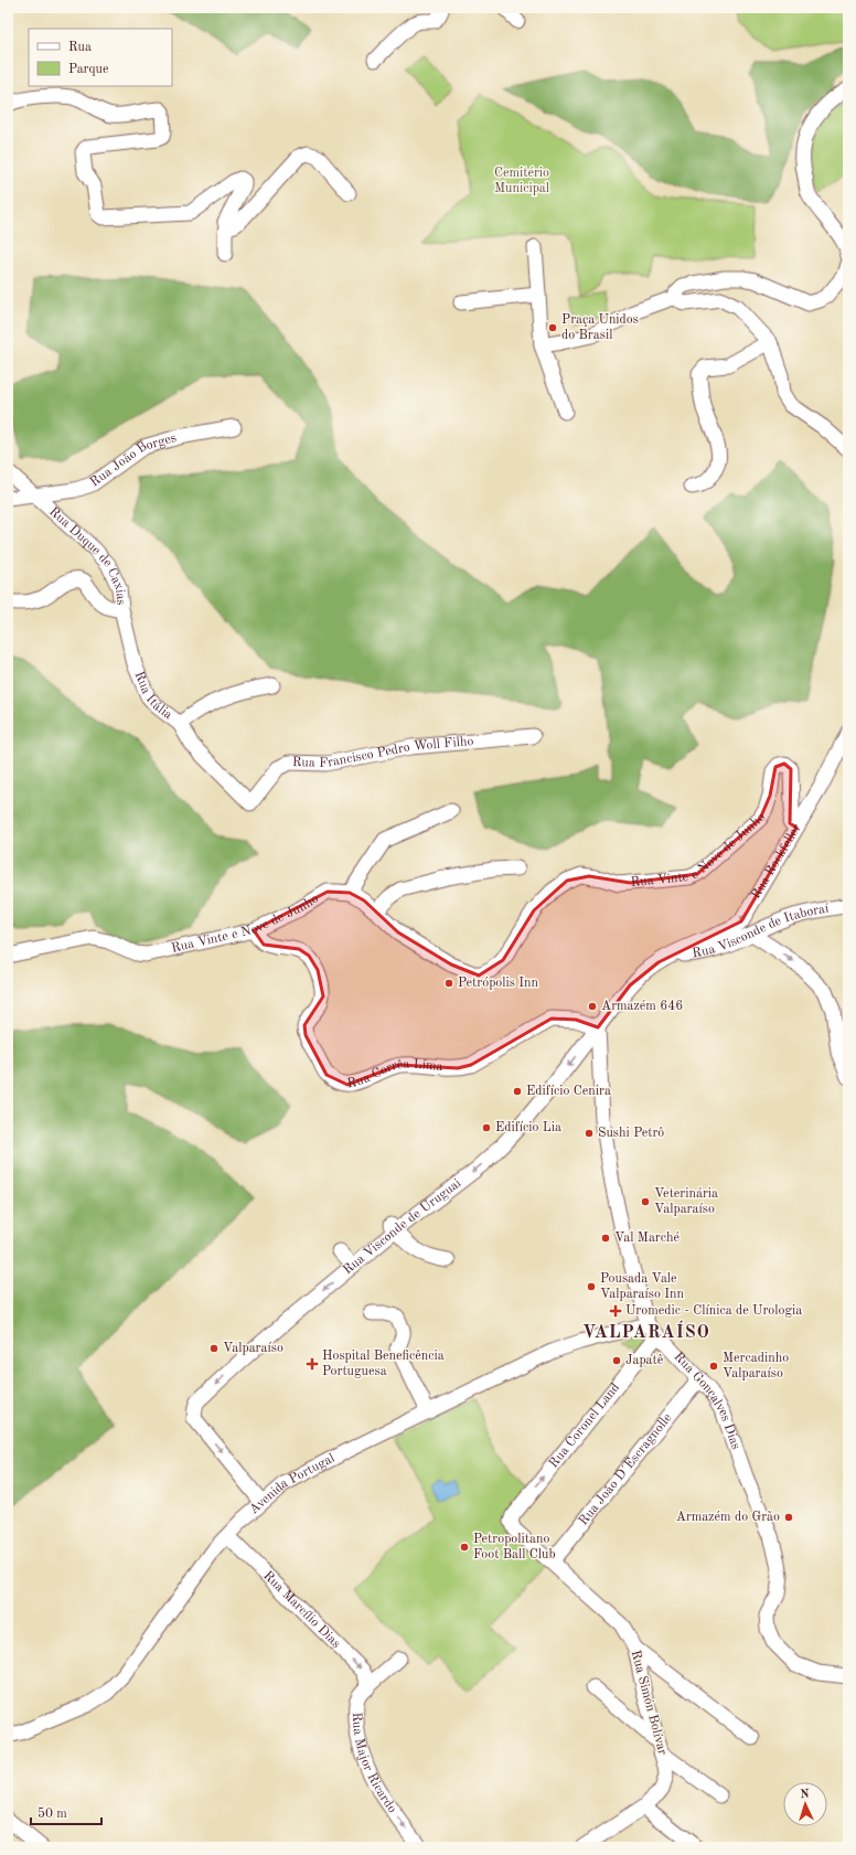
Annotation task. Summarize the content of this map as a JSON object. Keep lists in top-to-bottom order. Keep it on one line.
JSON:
{"streets":{"street":["Rua João Borges","Rua Duque de Caxias","Rua Itália","Rua Francisco Pedro Woll Filho","Rua Vinte e Nove de Junho","Rua Rockfeller","Rua Visconde de Itaboraí","Rua Corrêa Lima","Rua Visconde de Uruguai","Rua Gonçalves Dias","Rua Coronel Land","Rua João D´Escragnolle","Avenida Portugal","Rua Marcílio Dias","Rua Simón Bolívar","Rua Major Ricardo"]},"crossings":[["Rua João Borges","Rua Duque de Caxias"],["Rua Duque de Caxias","Rua Itália"],["Rua Itália","Rua Francisco Pedro Woll Filho"],["Rua Vinte e Nove de Junho","Rua Rockfeller"],["Rua Vinte e Nove de Junho","Rua Corrêa Lima"],["Rua Rockfeller","Rua Visconde de Itaboraí"],["Rua Visconde de Itaboraí","Rua Corrêa Lima"],["Rua Visconde de Itaboraí","Rua Visconde de Uruguai"],["Rua Visconde de Itaboraí","Rua Gonçalves Dias"],["Rua Corrêa Lima","Rua Visconde de Uruguai"],["Rua Corrêa Lima","Rua Gonçalves Dias"],["Rua Visconde de Uruguai","Rua Gonçalves Dias"],["Rua Visconde de Uruguai","Avenida Portugal"],["Rua Gonçalves Dias","Rua Coronel Land"],["Rua Gonçalves Dias","Rua João D´Escragnolle"],["Rua Gonçalves Dias","Avenida Portugal"],["Rua Coronel Land","Rua Simón Bolívar"],["Rua João D´Escragnolle","Rua Simón Bolívar"],["Avenida Portugal","Rua Marcílio Dias"],["Rua Marcílio Dias","Rua Major Ricardo"]],"one_way":["Rua Rockfeller","Rua Visconde de Uruguai","Rua Coronel Land","Rua Marcílio Dias","Rua Major Ricardo"],"districts":["VALPARAÍSO"],"parks":["Cemitério Municipal"],"places":{"other":["Praça Unidos do Brasil","Petrópolis Inn","Armazém 646","Edifício Cenira","Edifício Lia","Sushi Petrô","Veterinária Valparaíso","Val Marché","Pousada Vale Valparaíso Inn","Valparaíso","Japatê","Mercadinho Valparaíso","Armazém do Grão","Petropolitano Foot Ball Club"],"health":["Uromedic - Clínica de Urologia","Hospital Beneficência Portuguesa"]},"legend":["Rua","Parque"],"scale_bar":"50 m","north":"top"}
